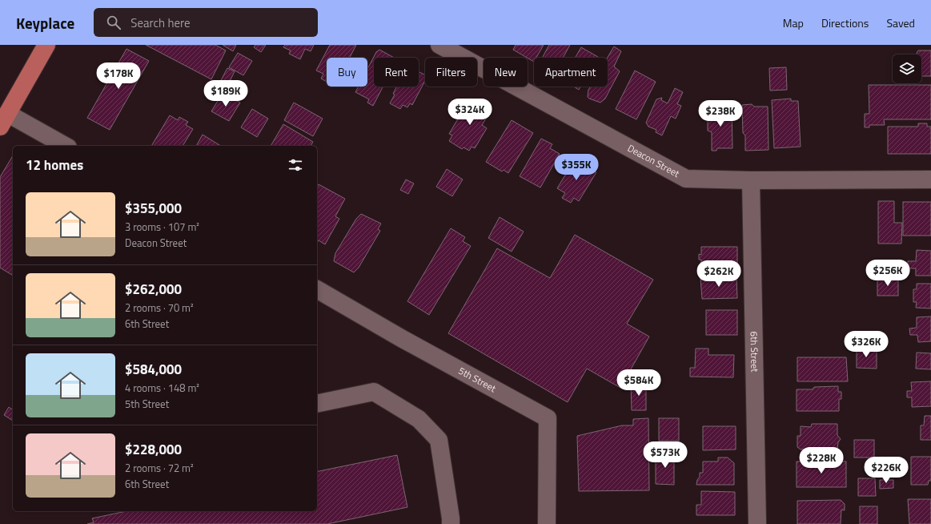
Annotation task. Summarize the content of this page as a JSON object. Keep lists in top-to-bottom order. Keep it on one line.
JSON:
{"streets":{"street":["Deacon Street","6th Street","5th Street"]},"crossings":[["Deacon Street","6th Street"]],"page":{"header":"Keyplace","search":"Search here","nav":["Map","Directions","Saved"],"chip":["Buy","Rent","Filters","New","Apartment"],"price":["$178K","$189K","$324K","$238K","$355K","$256K","$262K","$326K","$584K","$573K","$228K","$226K"],"heading":"12 homes","list":[{"name":"$355,000","note":"3 rooms · 107 m² · Deacon Street"},{"name":"$262,000","note":"2 rooms · 70 m² · 6th Street"},{"name":"$584,000","note":"4 rooms · 148 m² · 5th Street"},{"name":"$228,000","note":"2 rooms · 72 m² · 6th Street"}]}}
